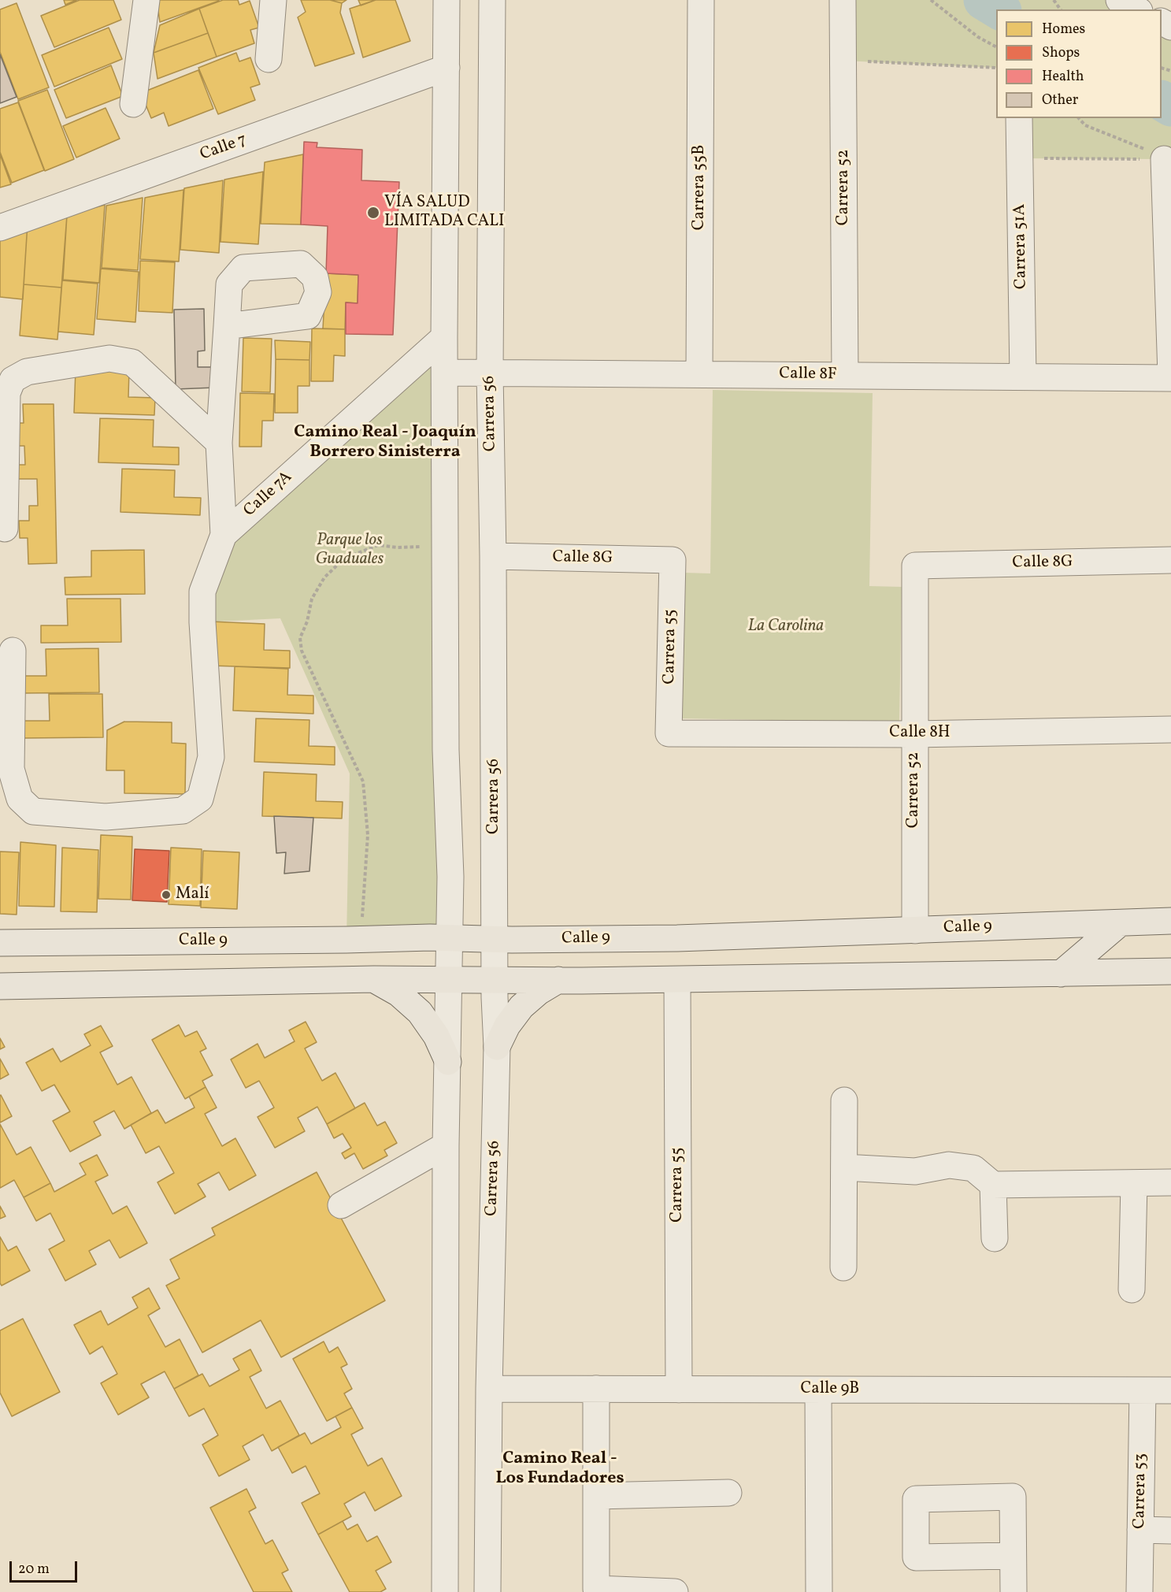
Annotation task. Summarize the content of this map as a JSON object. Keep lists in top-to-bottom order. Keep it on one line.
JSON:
{"streets":{"main road":["Calle 9"],"street":["Calle 7","Carrera 55B","Carrera 52","Carrera 51A","Calle 8F","Carrera 56","Calle 7A","Calle 8G","Carrera 55","Calle 8H","Calle 9B","Carrera 53"]},"crossings":[["Carrera 55B","Calle 8F"],["Carrera 52","Calle 8F"],["Carrera 52","Calle 8G"],["Carrera 52","Calle 8H"],["Carrera 52","Calle 9"],["Carrera 51A","Calle 8F"],["Calle 8F","Carrera 56"],["Carrera 56","Calle 8G"],["Carrera 56","Calle 9"],["Carrera 56","Calle 9B"],["Calle 8G","Carrera 55"],["Carrera 55","Calle 8H"],["Carrera 55","Calle 9B"],["Calle 9B","Carrera 53"]],"districts":["Camino Real - Joaquín Borrero Sinisterra","Camino Real - Los Fundadores"],"parks":["Parque los Guaduales","La Carolina"],"places":["VÍA SALUD LIMITADA CALI","Malí"],"legend":["Homes","Shops","Health","Other"],"scale_bar":"20 m"}
